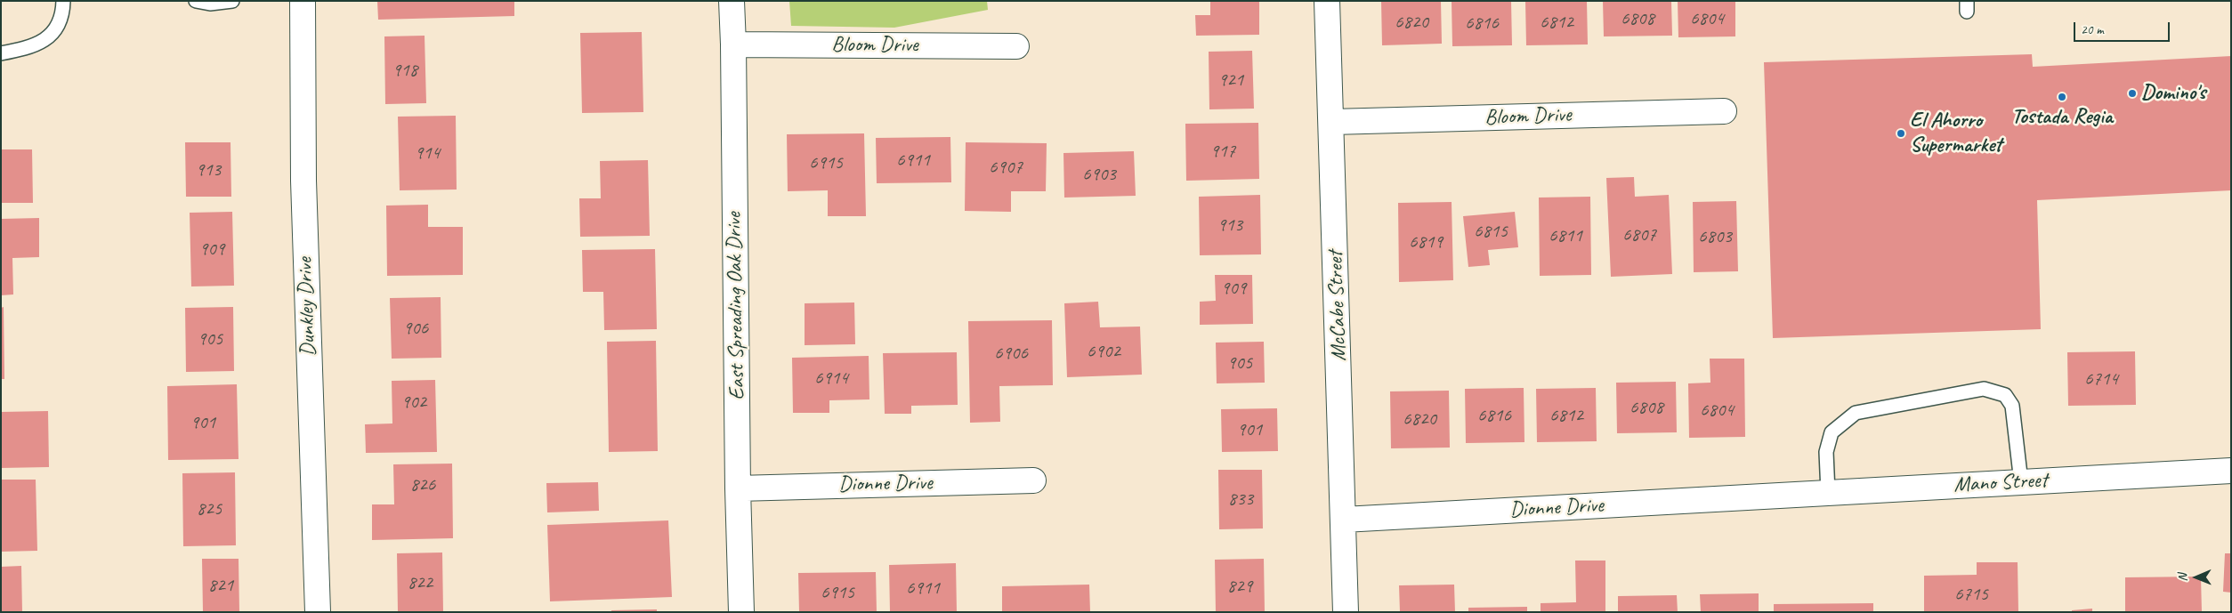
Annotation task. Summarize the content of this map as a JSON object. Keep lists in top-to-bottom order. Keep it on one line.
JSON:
{"streets":{"street":["Bloom Drive","East Spreading Oak Drive","McCabe Street","Dunkley Drive","Mano Street","Dionne Drive"]},"crossings":[["Bloom Drive","East Spreading Oak Drive"],["Bloom Drive","McCabe Street"],["East Spreading Oak Drive","Dionne Drive"],["McCabe Street","Dionne Drive"],["Mano Street","Dionne Drive"]],"places":["Domino's","Tostada Regia","El Ahorro Supermarket"],"house_numbers":["6808","6804","6820","6812","6816","918","921","917","914","6911","6915","6907","913","6903","913","6815","6807","6811","6803","6819","909","909","906","905","6902","6906","905","6914","6714","902","6808","6804","6816","6812","6820","901","901","826","833","825","822","821","829","6911","6915","6715"],"scale_bar":"20 m","north":"left"}
